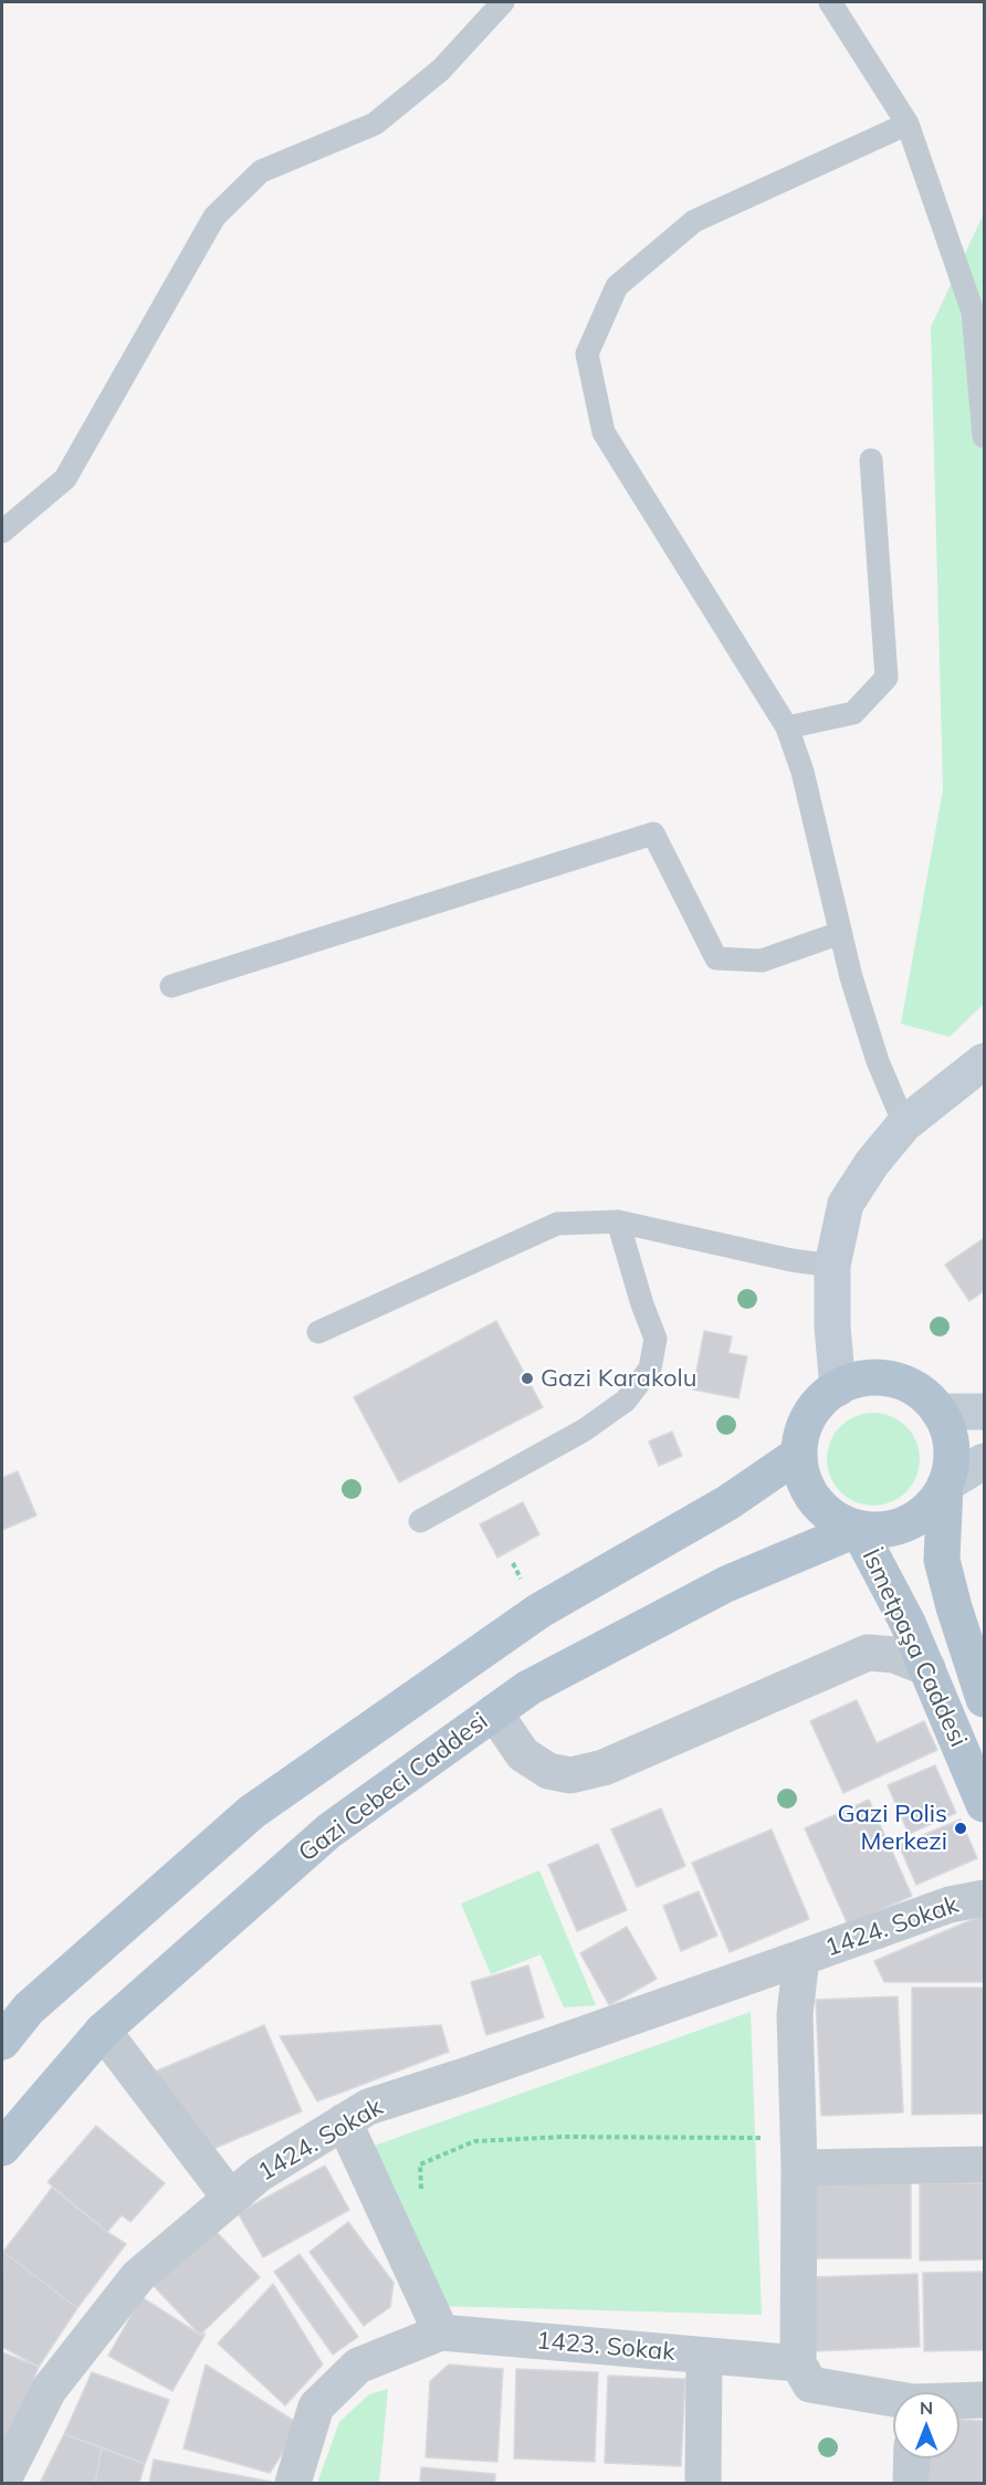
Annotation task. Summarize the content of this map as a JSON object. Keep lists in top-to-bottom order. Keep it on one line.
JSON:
{"streets":{"main road":["İsmetpaşa Caddesi","Gazi Cebeci Caddesi"],"street":["1424. Sokak","1423. Sokak"]},"crossings":[["İsmetpaşa Caddesi","Gazi Cebeci Caddesi"],["1424. Sokak","1423. Sokak"]],"places":["Gazi Karakolu","Gazi Polis Merkezi"],"north":"top"}
